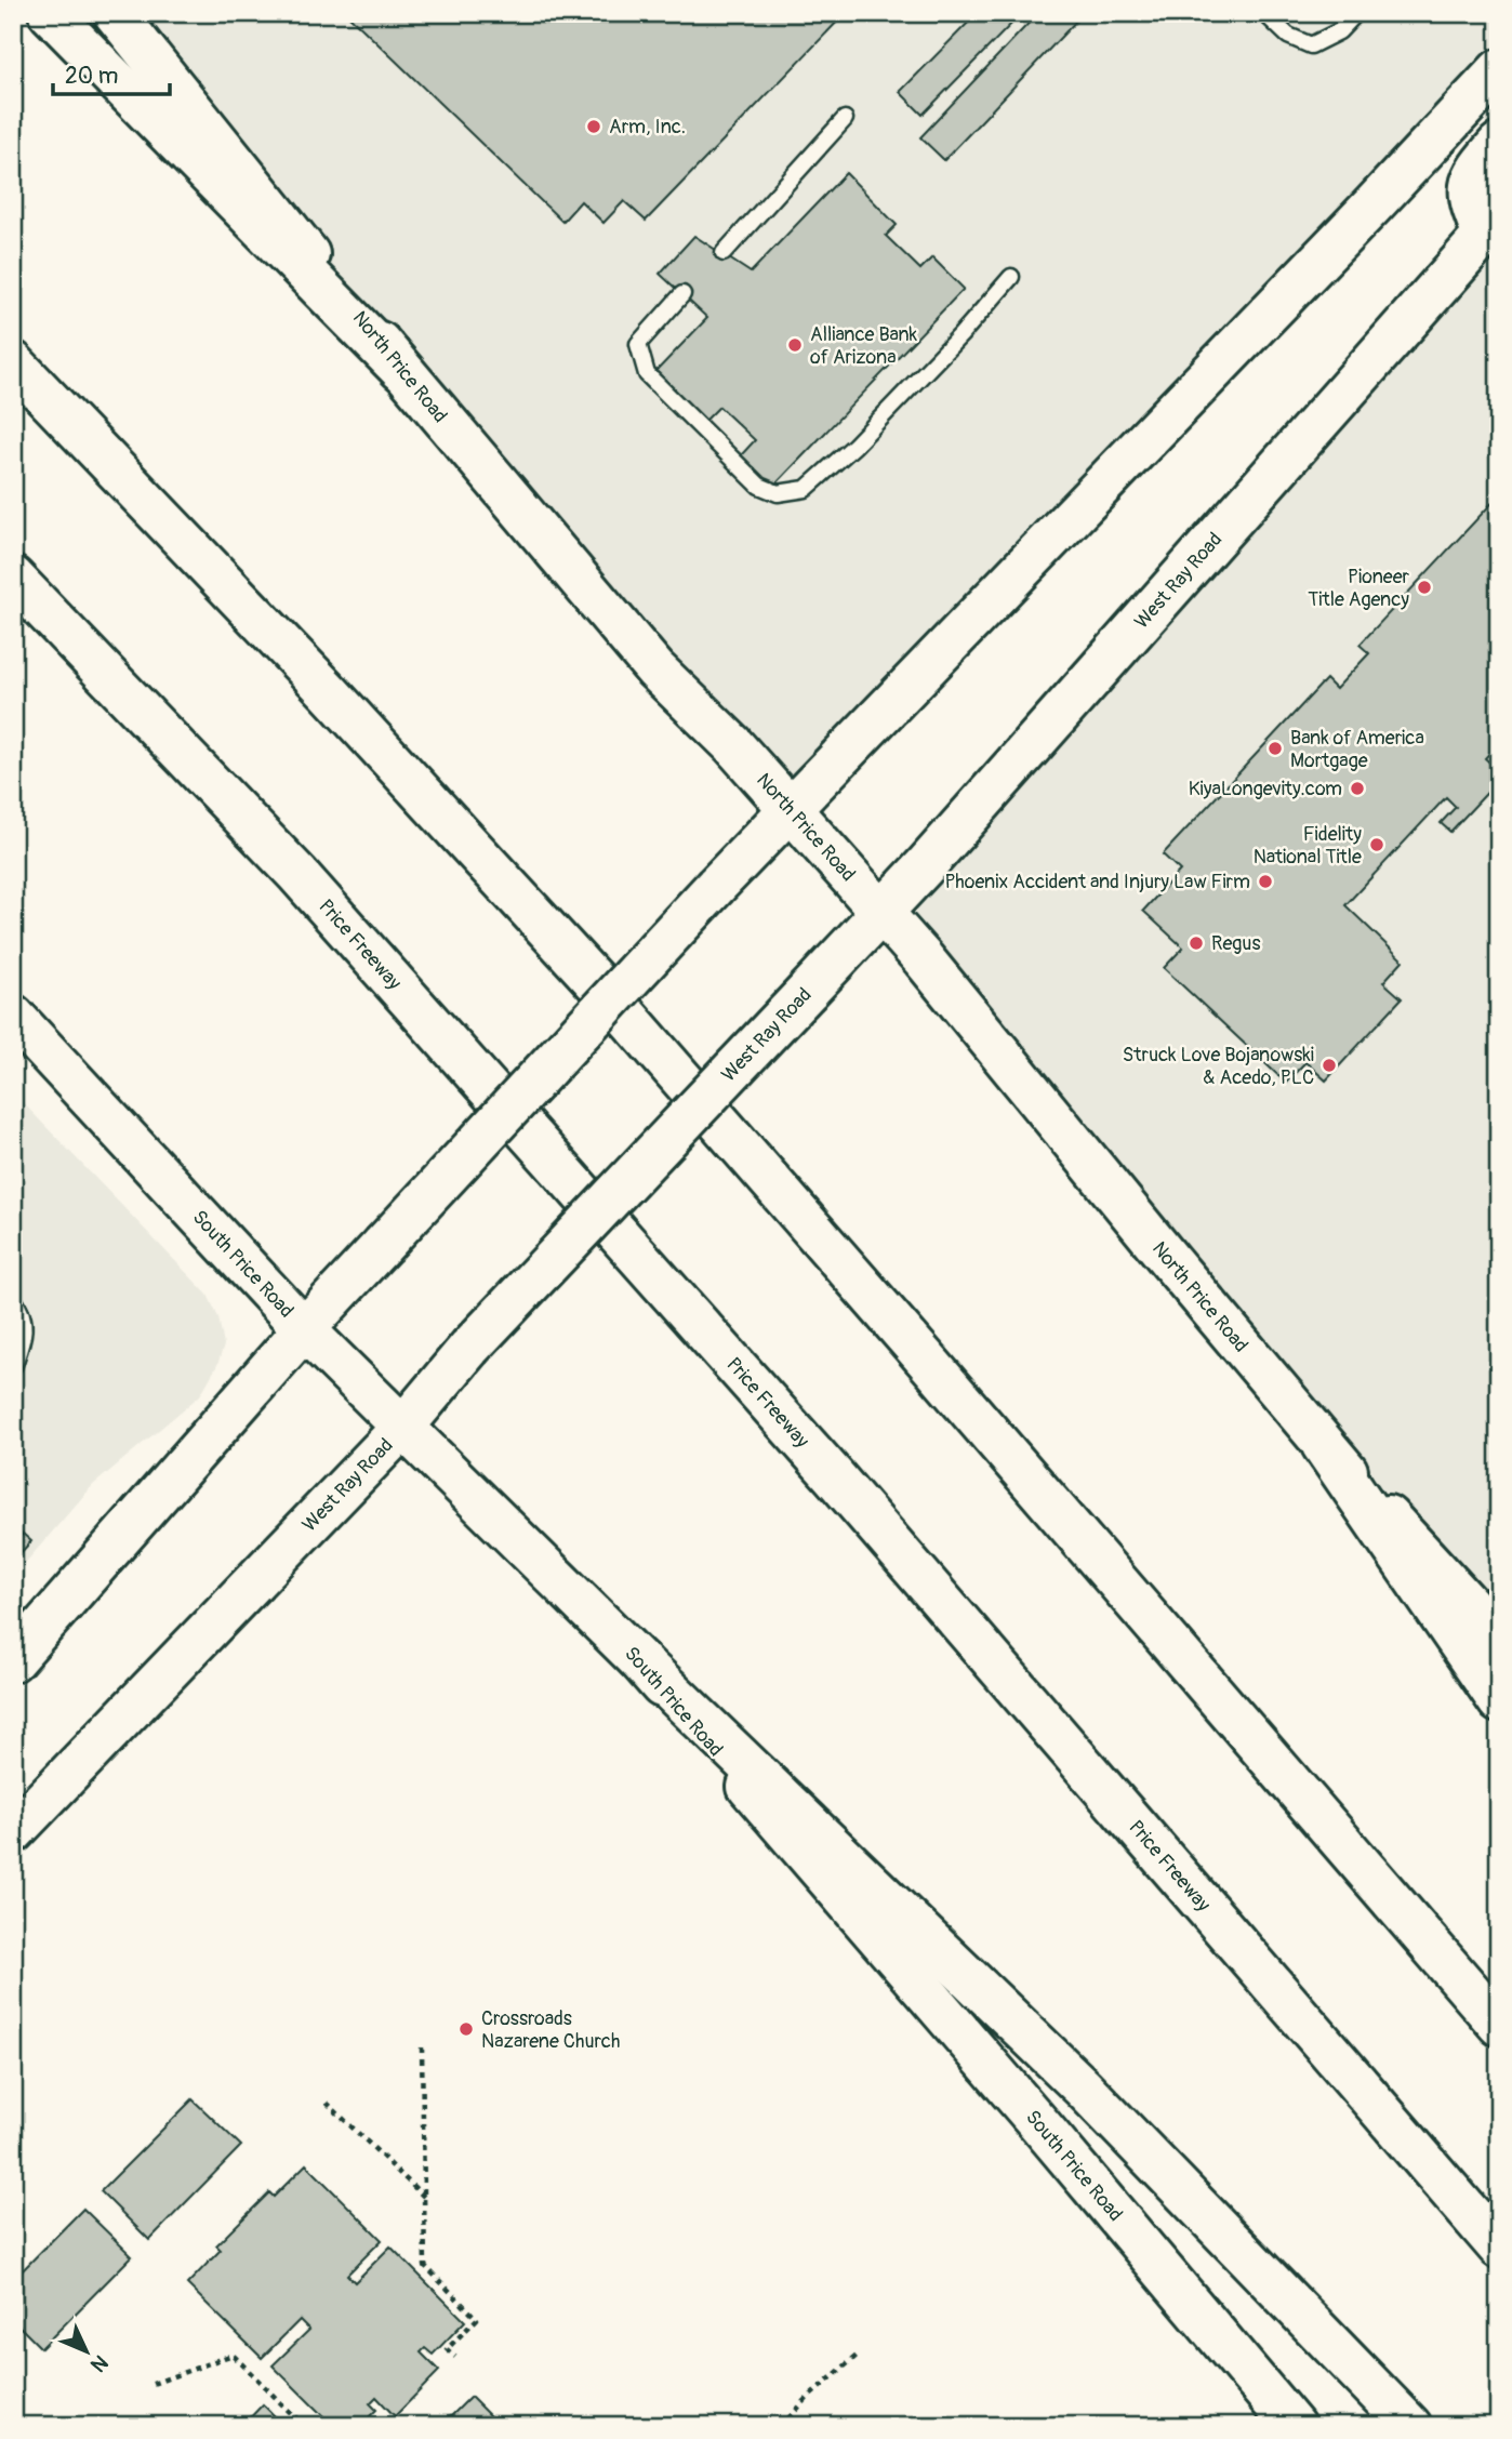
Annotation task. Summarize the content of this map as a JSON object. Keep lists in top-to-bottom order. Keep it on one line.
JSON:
{"streets":{"main road":["North Price Road","West Ray Road","Price Freeway","South Price Road"]},"crossings":[["North Price Road","West Ray Road"],["West Ray Road","South Price Road"]],"places":["Arm, Inc.","Alliance Bank of Arizona","Pioneer Title Agency","Bank of America Mortgage","KiyaLongevity.com","Fidelity National Title","Phoenix Accident and Injury Law Firm","Regus","Struck Love Bojanowski & Acedo, PLC","Crossroads Nazarene Church"],"scale_bar":"20 m","north":"bottom right"}
